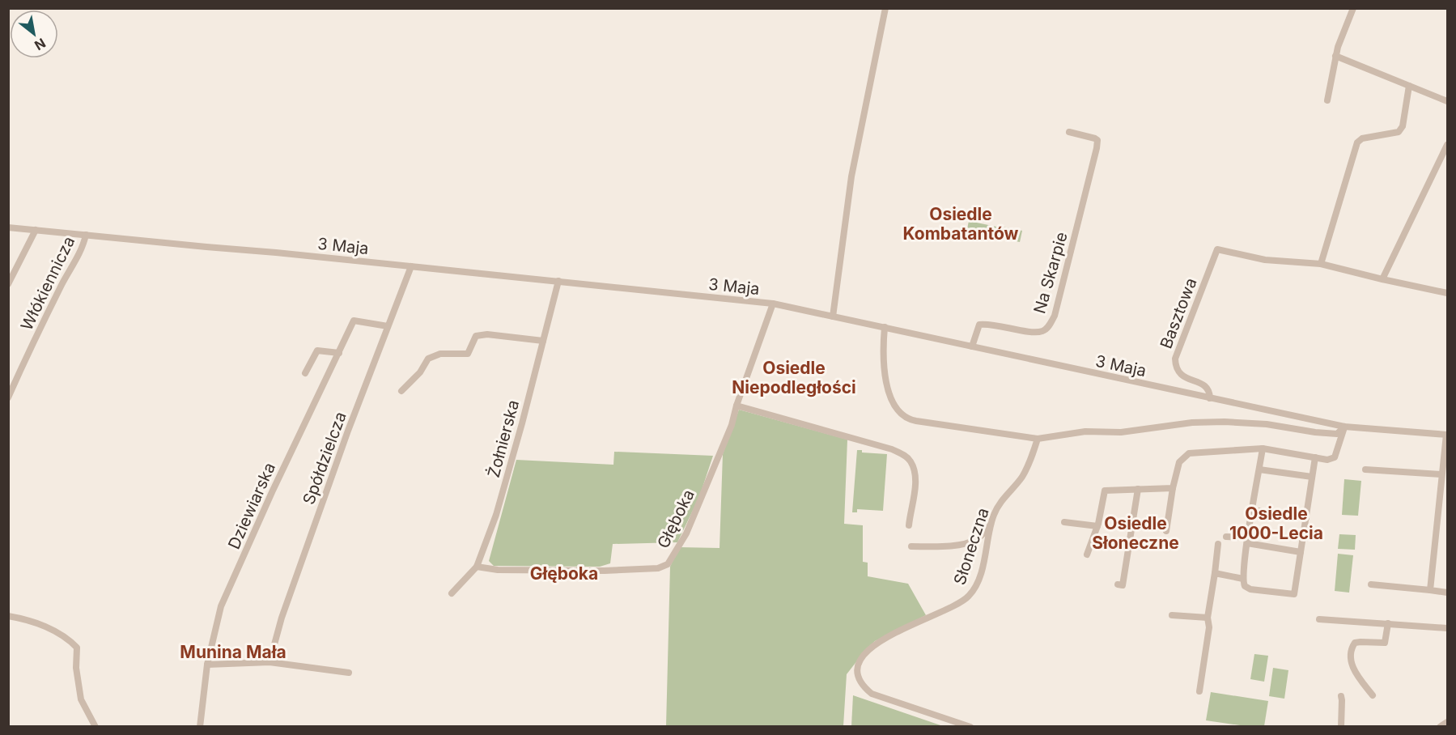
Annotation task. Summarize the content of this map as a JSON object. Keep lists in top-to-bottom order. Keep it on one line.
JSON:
{"streets":{"street":["3 Maja","Na Skarpie","Włókiennicza","Basztowa","Żołnierska","Spółdzielcza","Dziewiarska","Głęboka","Słoneczna"]},"crossings":[["3 Maja","Na Skarpie"],["3 Maja","Włókiennicza"],["3 Maja","Basztowa"],["3 Maja","Żołnierska"],["3 Maja","Spółdzielcza"],["3 Maja","Głęboka"],["Żołnierska","Głęboka"],["Spółdzielcza","Dziewiarska"]],"districts":["Osiedle Kombatantów","Osiedle Niepodległości","Osiedle 1000-Lecia","Osiedle Słoneczne","Głęboka","Munina Mała"],"north":"bottom right"}
